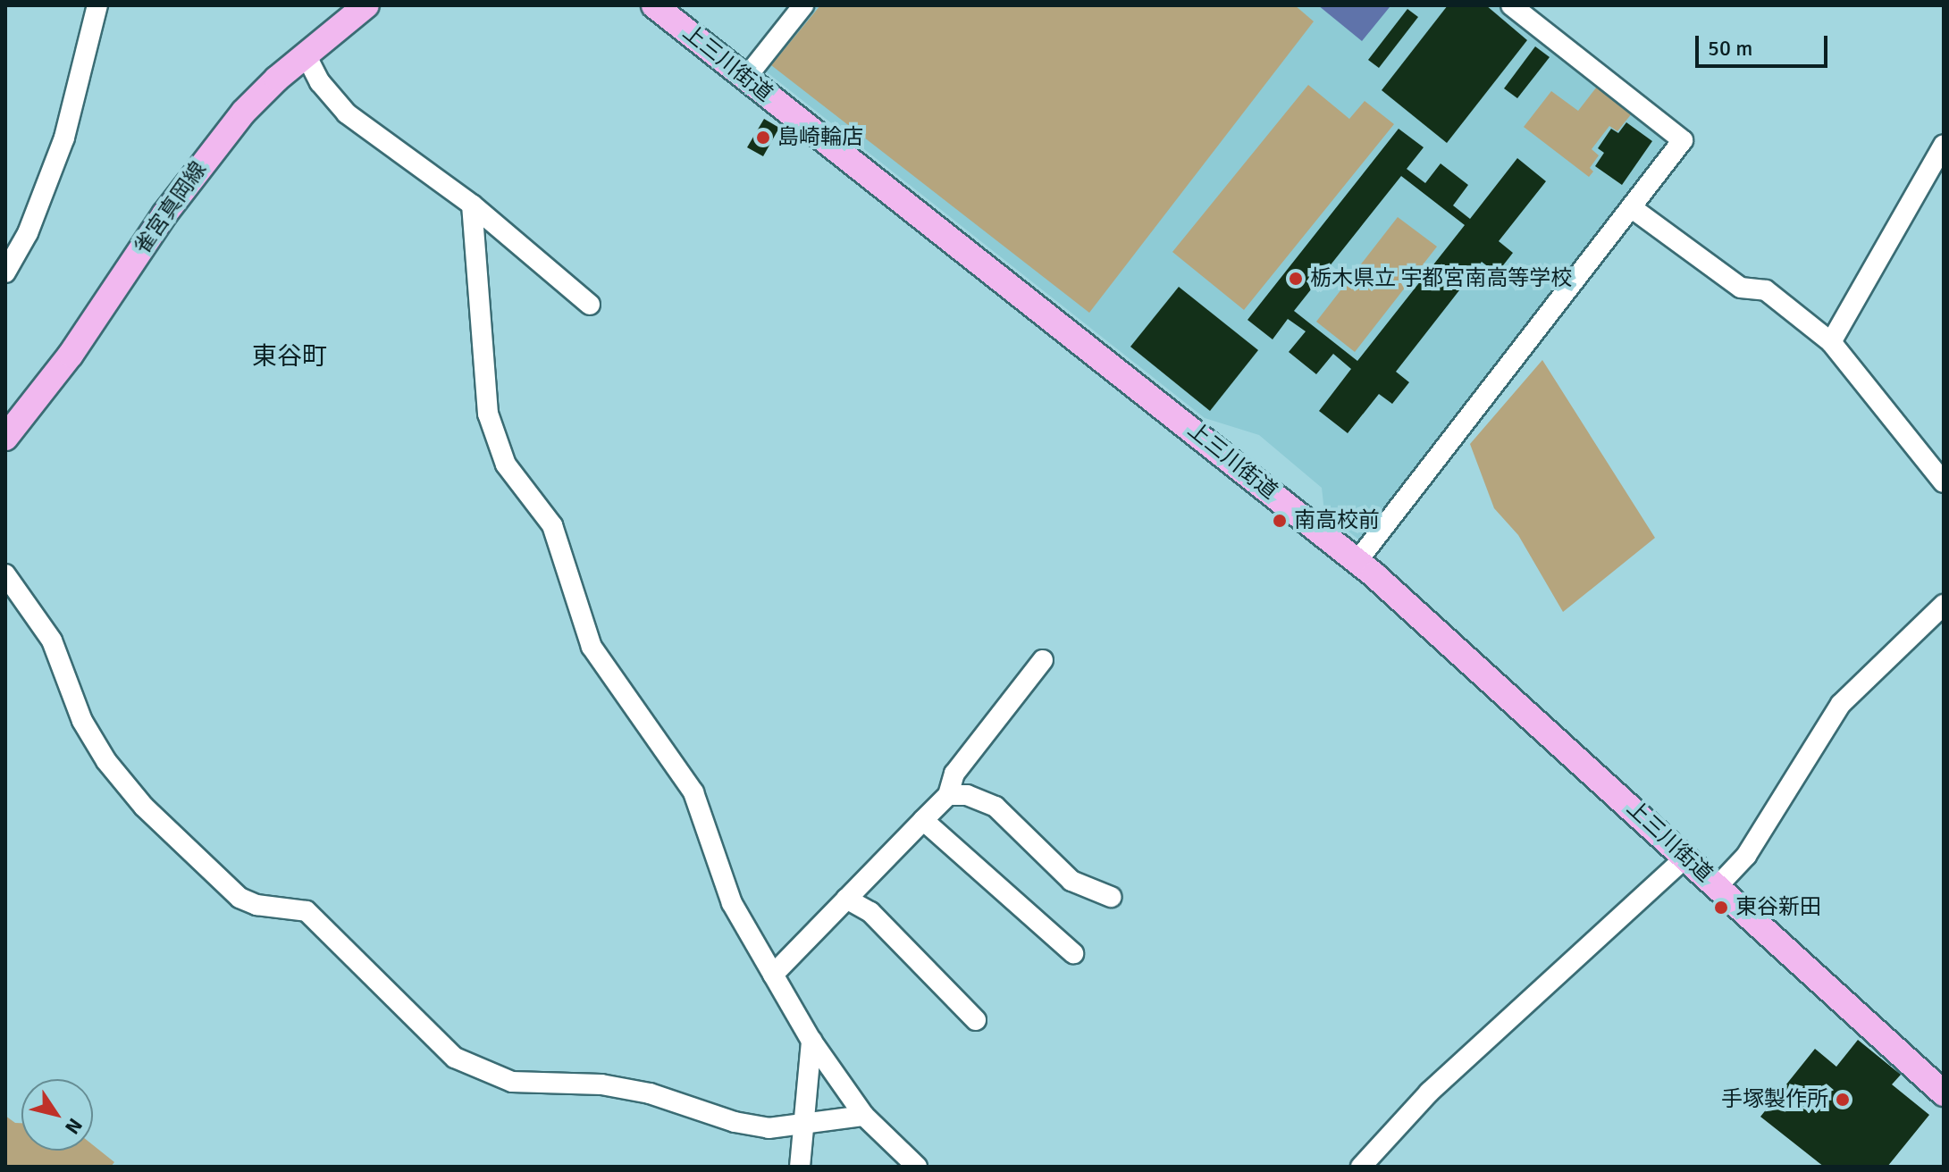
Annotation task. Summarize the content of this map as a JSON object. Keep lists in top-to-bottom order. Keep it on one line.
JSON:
{"streets":{"main road":["上三川街道","雀宮真岡線"]},"districts":["東谷町"],"places":["島崎輪店","栃木県立 宇都宮南高等学校","南高校前","東谷新田","手塚製作所"],"scale_bar":"50 m","north":"bottom right"}
